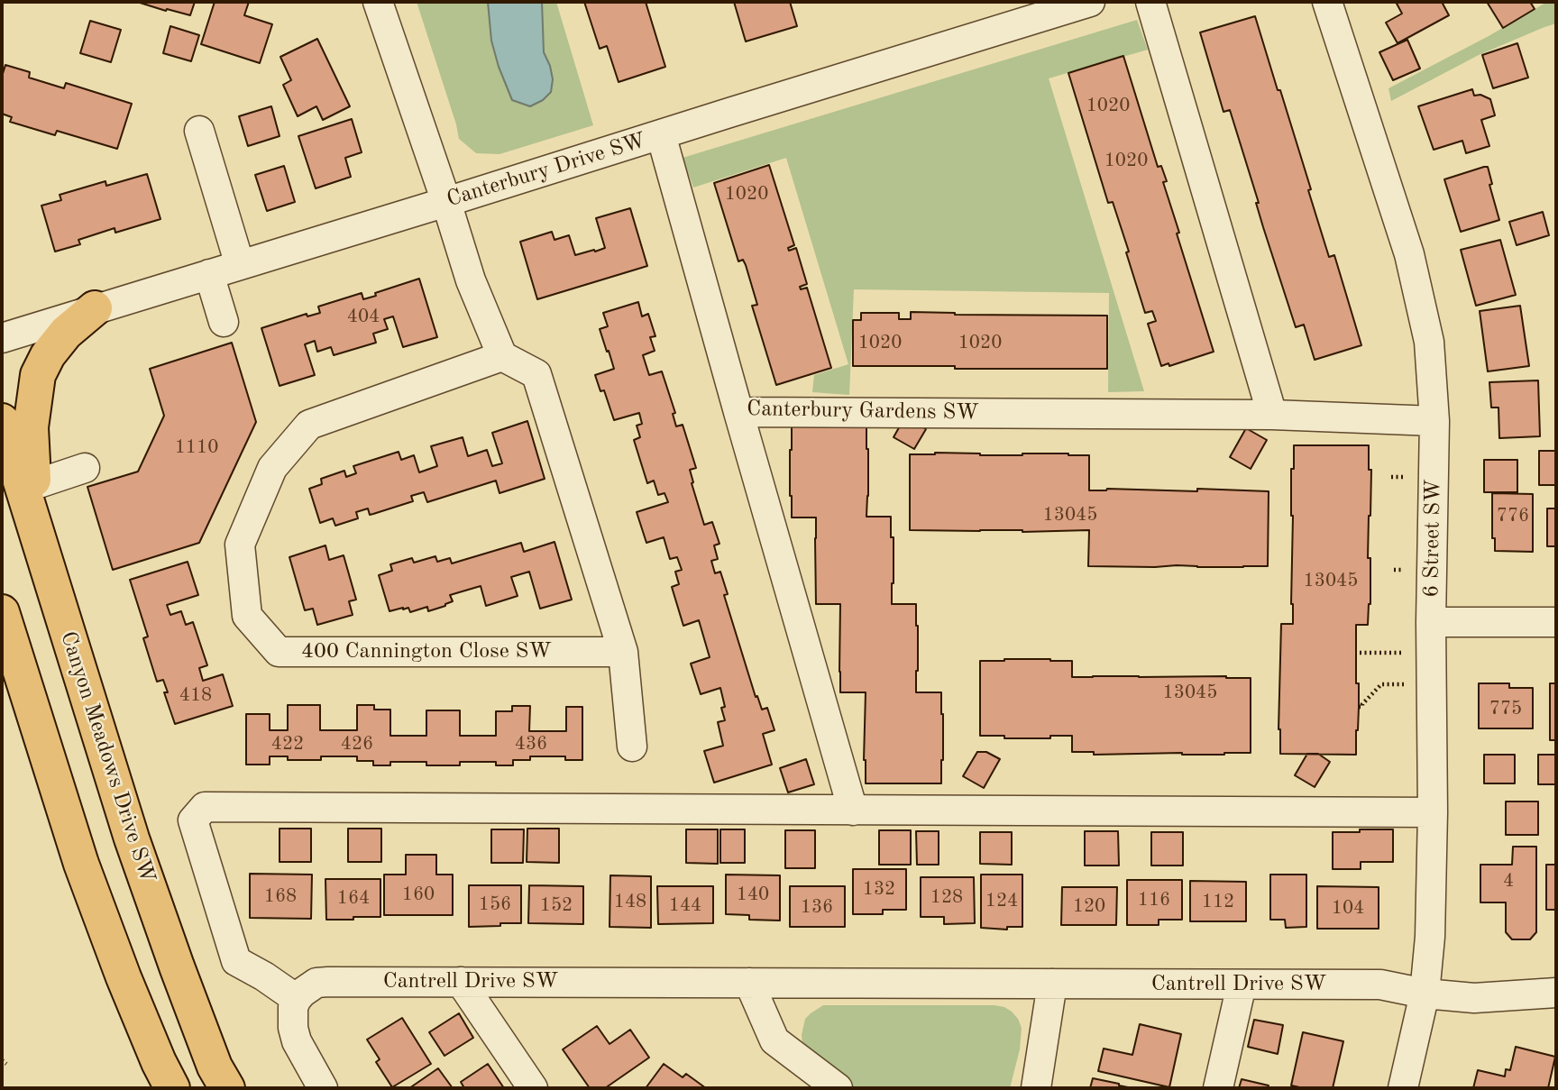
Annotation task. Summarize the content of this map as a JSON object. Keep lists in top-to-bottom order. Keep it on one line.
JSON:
{"streets":{"main road":["Canyon Meadows Drive SW"],"street":["Canterbury Drive SW","Canterbury Gardens SW","6 Street SW","400 Cannington Close SW","Cantrell Drive SW"]},"crossings":[["Canterbury Drive SW","Canterbury Gardens SW"],["Canterbury Gardens SW","6 Street SW"],["6 Street SW","Cantrell Drive SW"]],"house_numbers":["1020","1020","1020","404","1020","1020","1110","13045","776","13045","13045","418","775","422","426","436","4","132","160","140","168","128","164","116","124","148","112","156","152","144","120","136","104"]}
